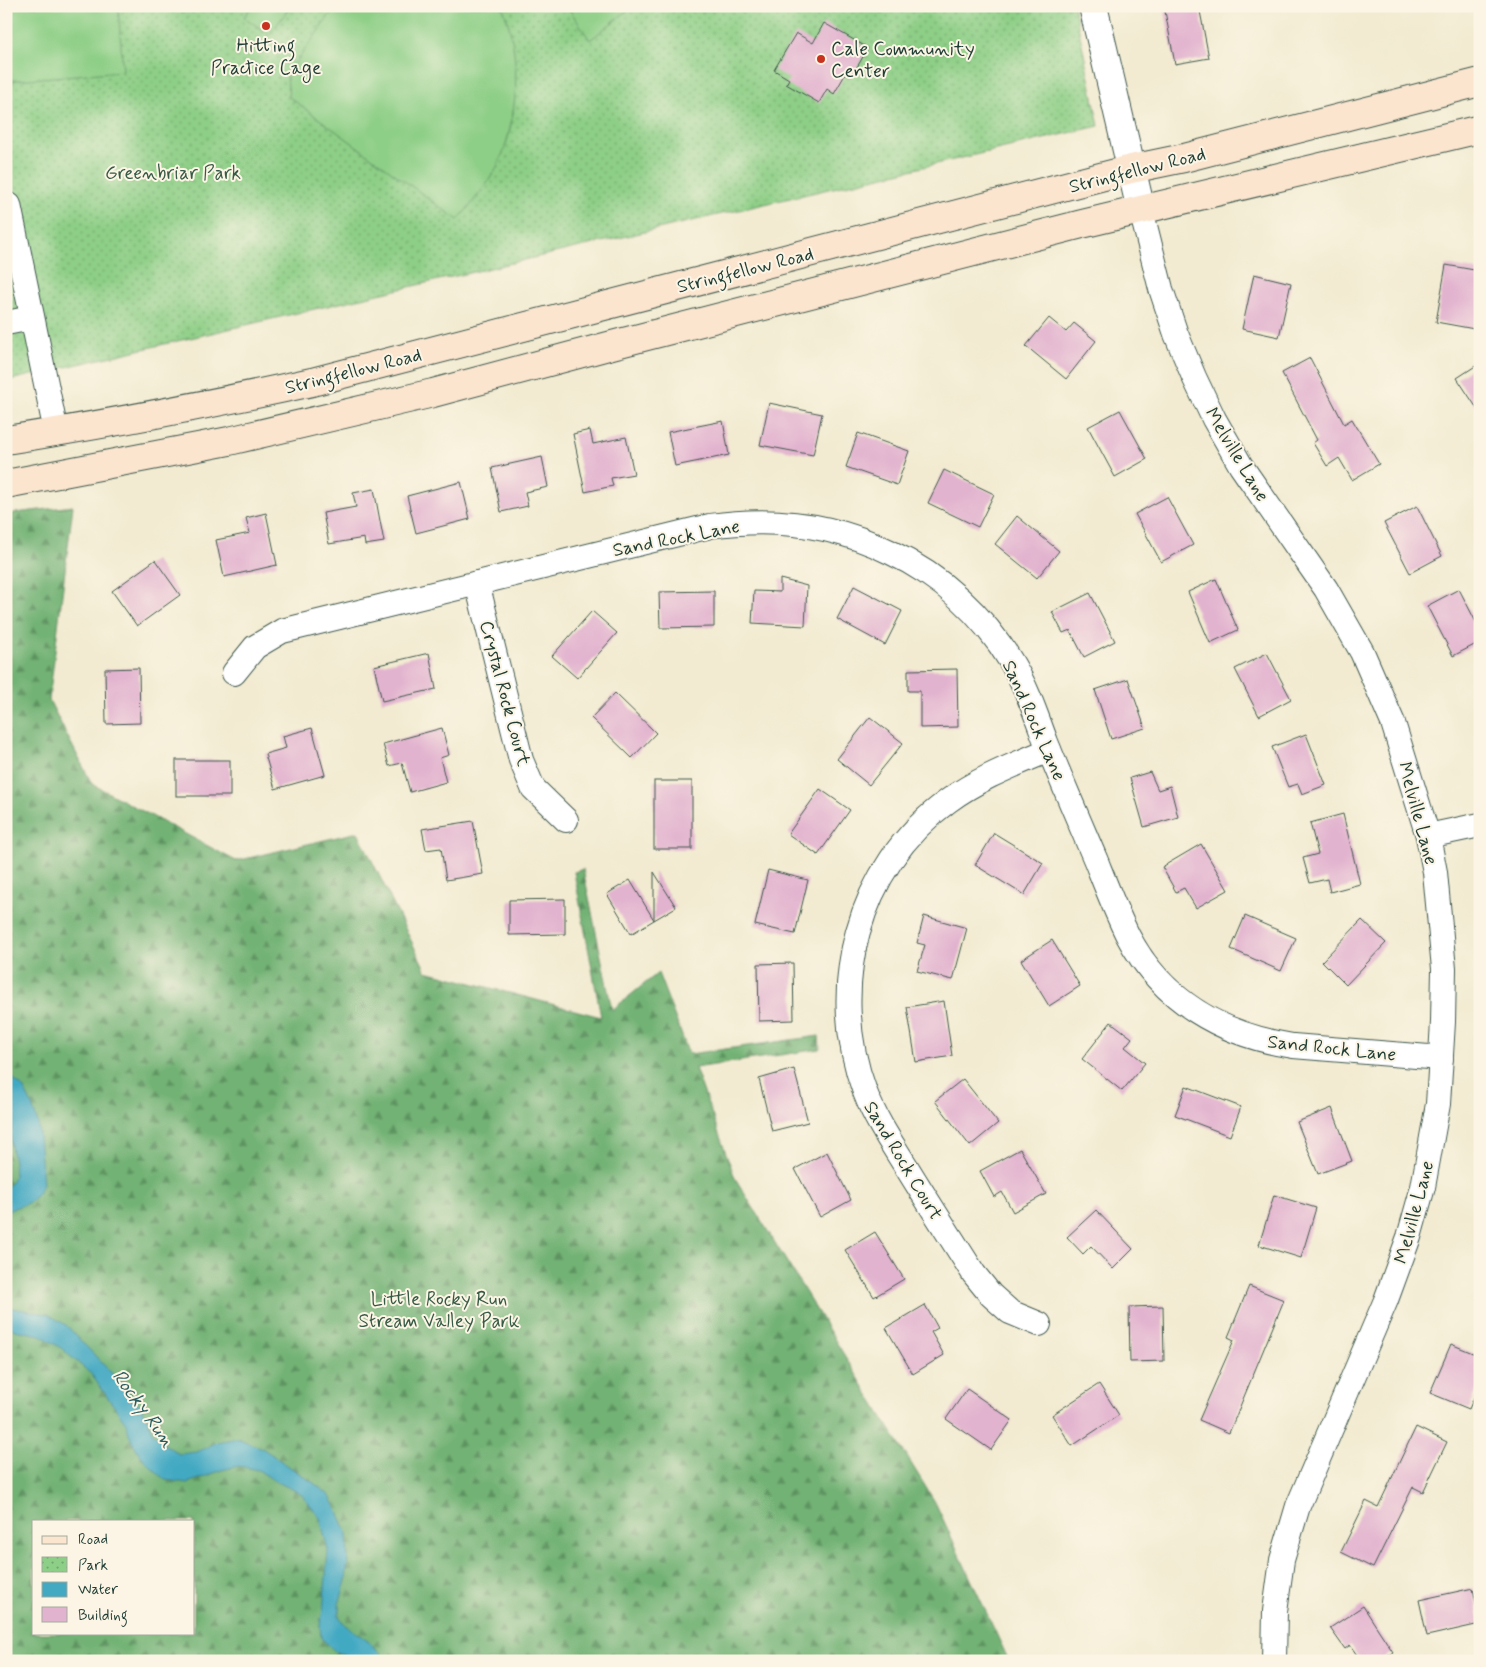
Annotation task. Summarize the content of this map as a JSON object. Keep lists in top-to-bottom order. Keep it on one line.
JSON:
{"streets":{"main road":["Stringfellow Road"],"street":["Melville Lane","Sand Rock Lane","Crystal Rock Court","Sand Rock Court"]},"crossings":[["Stringfellow Road","Melville Lane"],["Melville Lane","Sand Rock Lane"],["Sand Rock Lane","Crystal Rock Court"],["Sand Rock Lane","Sand Rock Court"]],"water":["Rocky Run"],"parks":["Greenbriar Park","Little Rocky Run Stream Valley Park"],"places":["Hitting Practice Cage","Cale Community Center"],"legend":["Road","Park","Water","Building"]}
